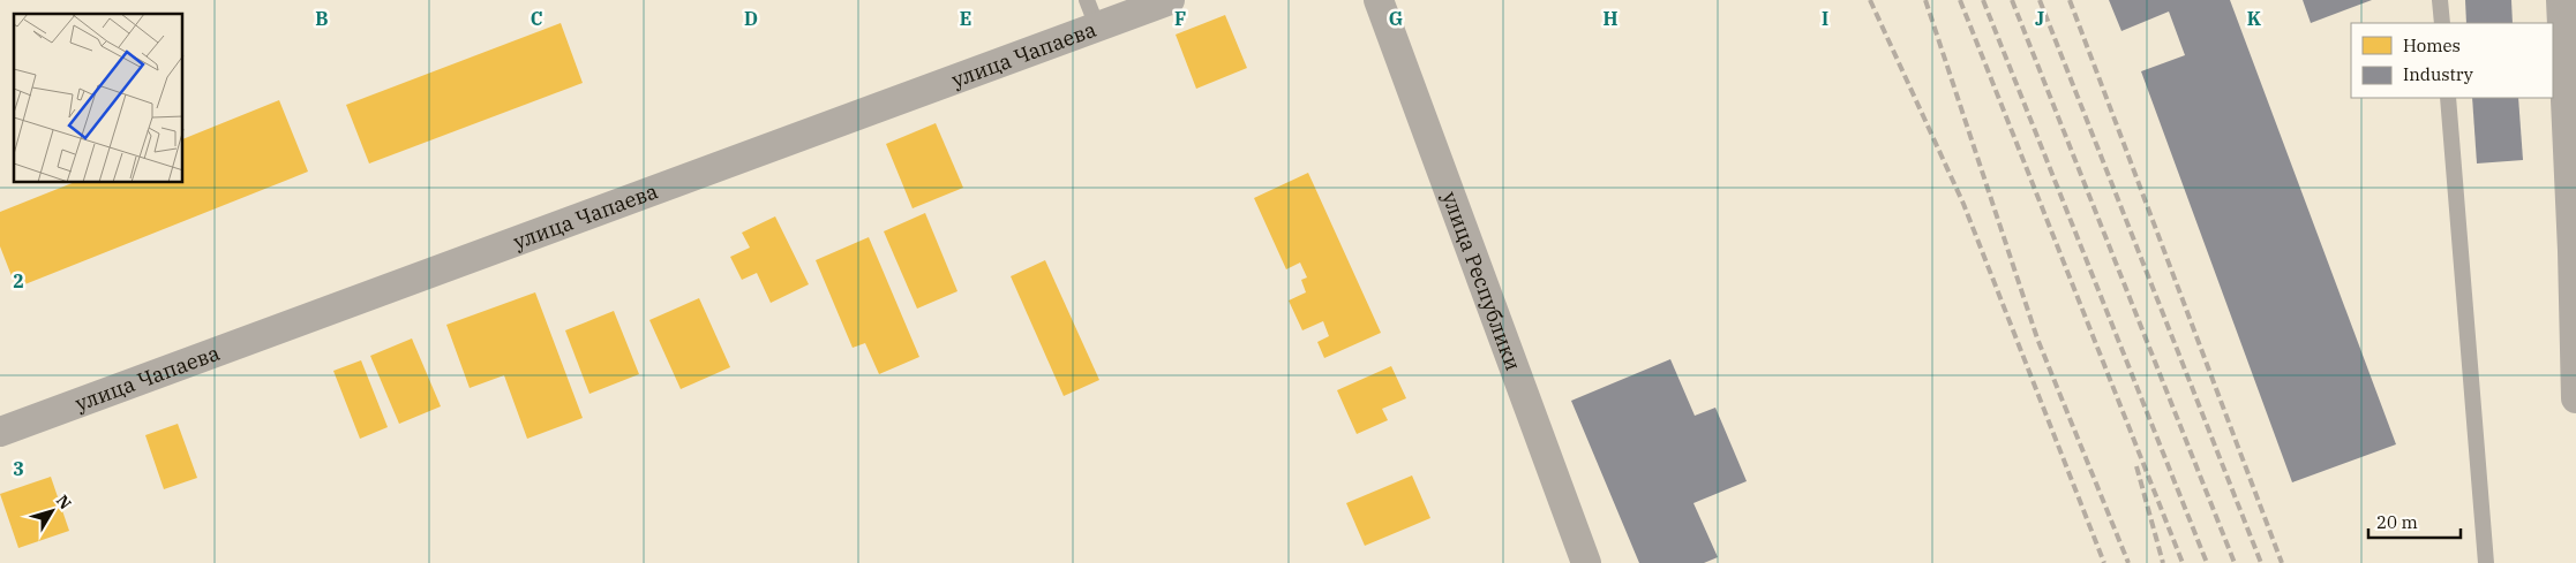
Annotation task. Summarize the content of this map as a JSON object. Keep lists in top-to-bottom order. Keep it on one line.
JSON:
{"streets":{"street":["улица Чапаева","улица Республики"]},"legend":["Homes","Industry"],"scale_bar":"20 m","north":"top right","grid":{"columns":["B","C","D","E","F","G","H","I","J","K"],"rows":["2","3"]}}
